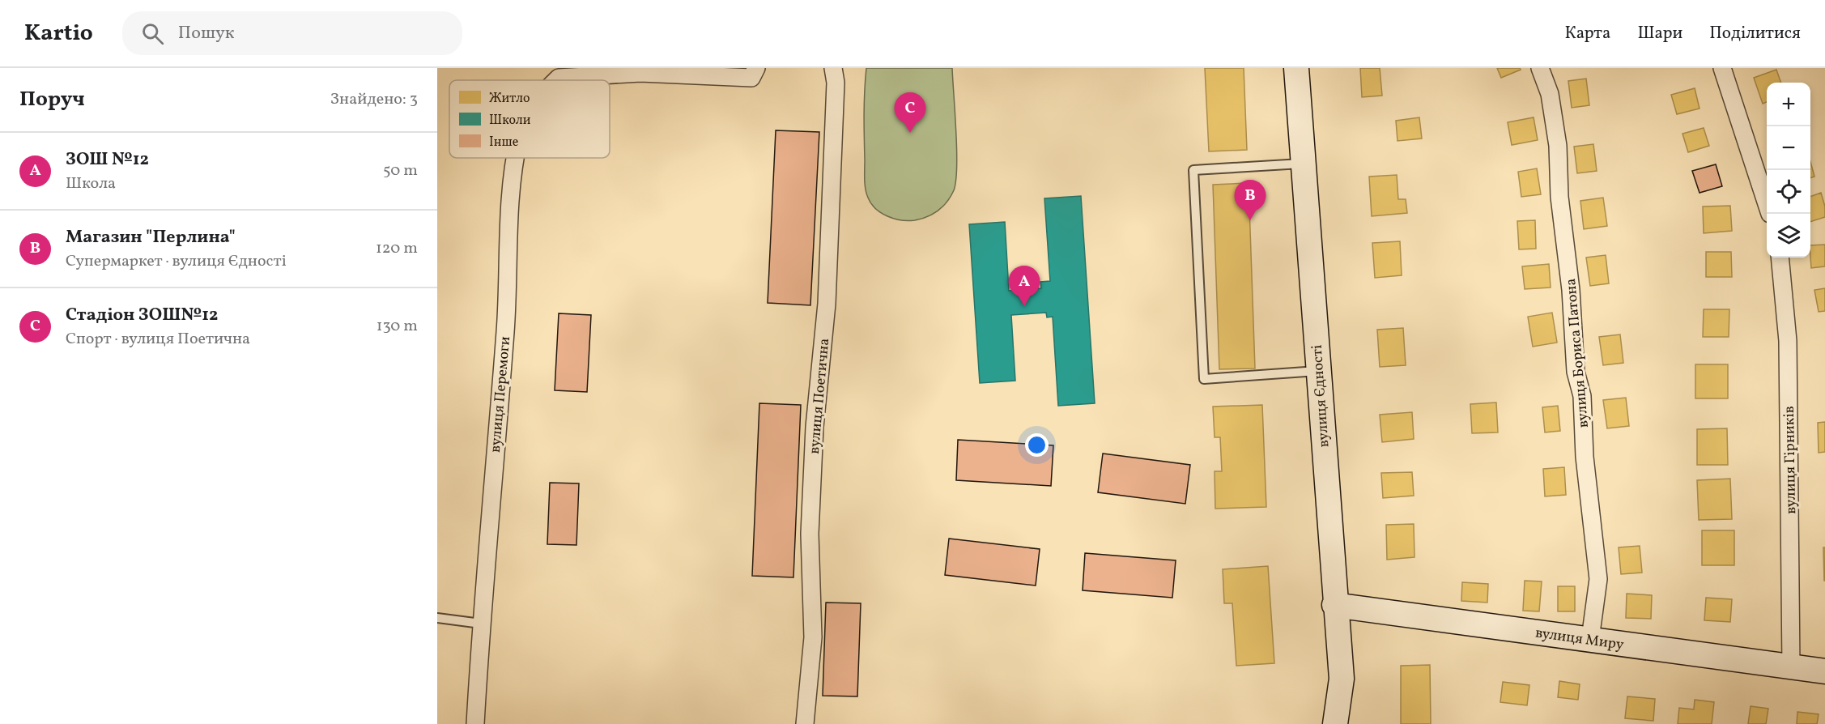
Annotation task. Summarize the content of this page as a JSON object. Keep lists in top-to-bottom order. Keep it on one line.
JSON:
{"streets":{"street":["вулиця Бориса Патона","вулиця Перемоги","вулиця Поетична","вулиця Єдності","вулиця Гірників","вулиця Миру"]},"crossings":[["вулиця Бориса Патона","вулиця Миру"],["вулиця Єдності","вулиця Миру"],["вулиця Гірників","вулиця Миру"]],"legend":["Житло","Школи","Інше"],"page":{"header":"Kartio","search":"Пошук","nav":["Карта","Шари","Поділитися"],"heading":["Поруч","Знайдено: 3"],"map_buttons":["+","−"],"pins":["C","B","A"],"list":[{"mark":"A","name":"ЗОШ №12","note":"Школа","value":"50 m"},{"mark":"B","name":"Магазин \"Перлина\"","note":"Супермаркет · вулиця Єдності","value":"120 m"},{"mark":"C","name":"Стадіон ЗОШ№12","note":"Спорт · вулиця Поетична","value":"130 m"}]}}
